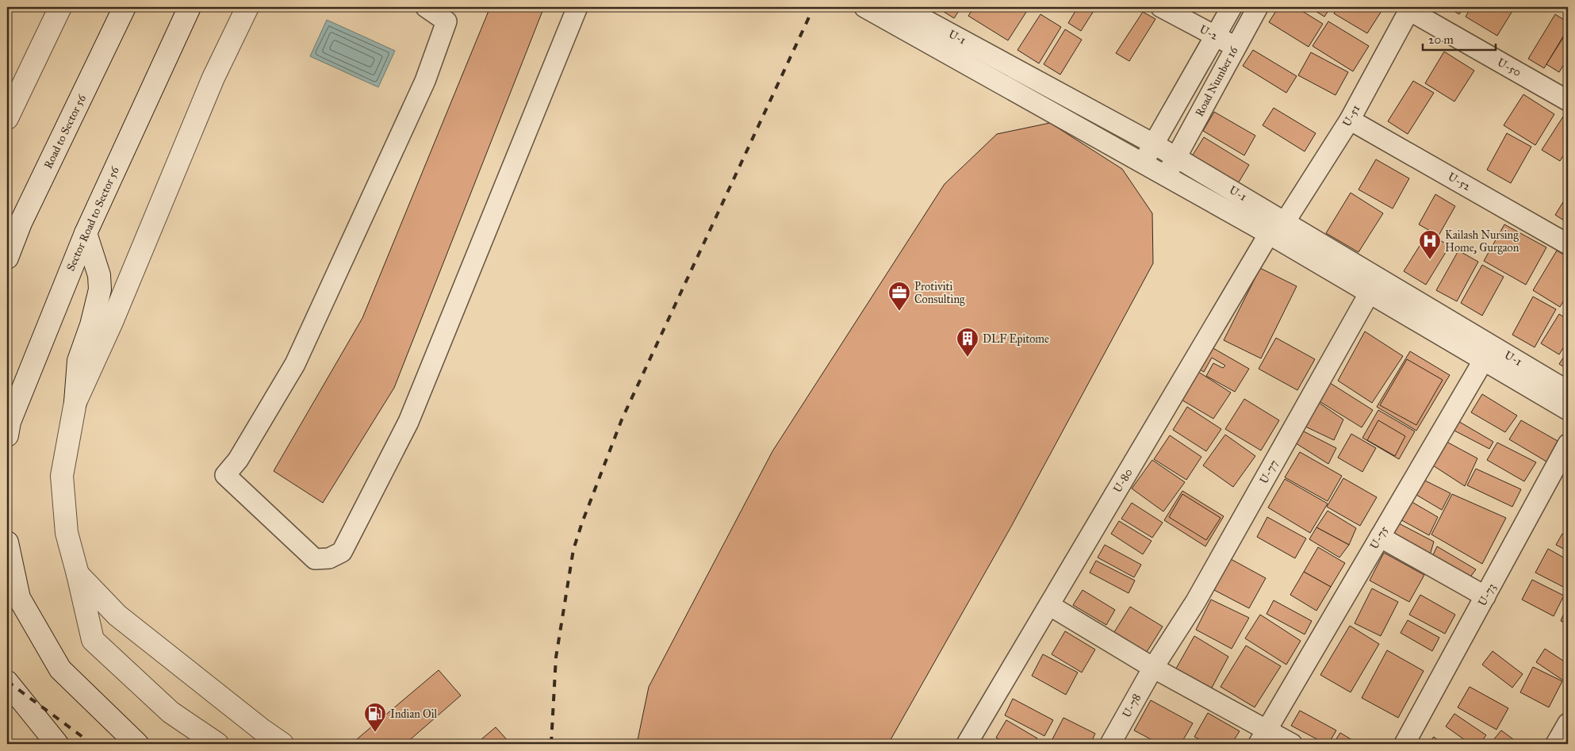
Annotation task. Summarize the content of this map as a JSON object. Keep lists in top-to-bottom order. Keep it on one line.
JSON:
{"streets":{"main road":["Road to Sector 56","Sector Road to Sector 56"],"street":["U-2","U-1","U-50","Road Number 16","U-51","U-52","U-77","U-80","U-75","U-73","U-78"]},"crossings":[["U-2","Road Number 16"],["U-1","Road Number 16"],["U-1","U-51"],["U-1","U-77"],["U-1","U-80"],["U-1","U-75"],["U-50","U-51"],["U-51","U-52"],["U-51","U-80"],["U-77","U-78"]],"places":{"hospital":["Kailash Nursing Home, Gurgaon"],"office":["Protiviti Consulting"],"building":["DLF Epitome"],"fuel station":["Indian Oil"]},"scale_bar":"20 m"}
